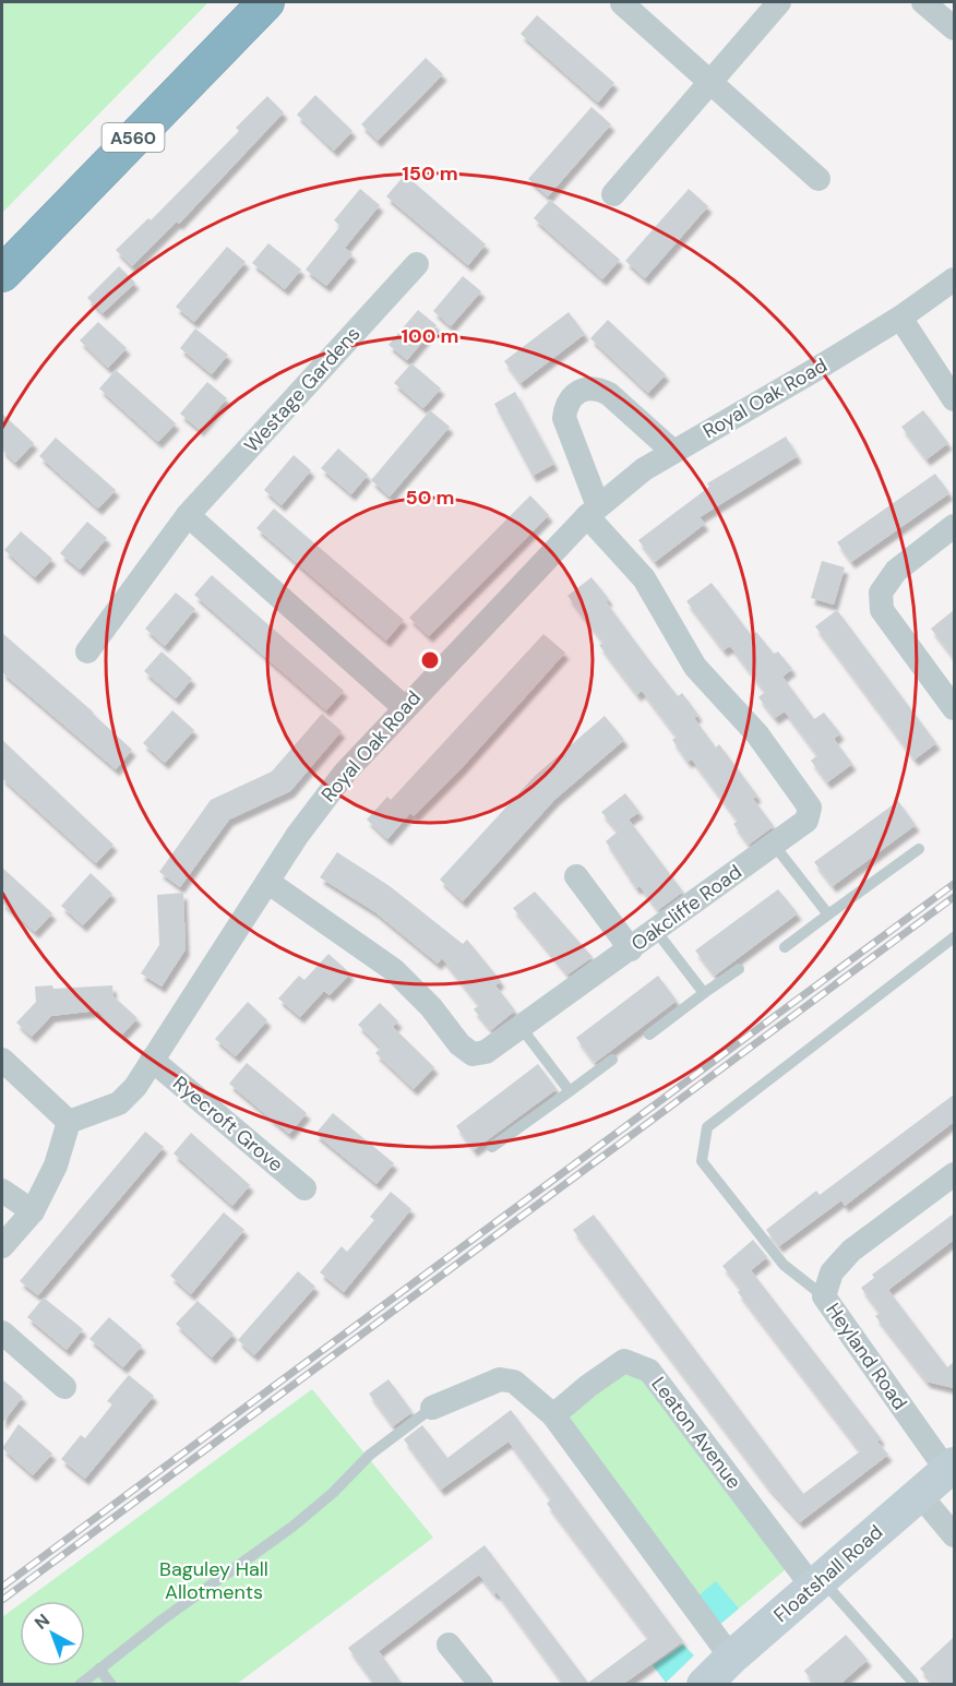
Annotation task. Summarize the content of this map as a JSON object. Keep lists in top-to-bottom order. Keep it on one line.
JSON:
{"streets":{"highway":["A560"],"street":["Westage Gardens","Royal Oak Road","Oakcliffe Road","Ryecroft Grove","Heyland Road","Leaton Avenue","Floatshall Road"]},"crossings":[["Royal Oak Road","Oakcliffe Road"],["Royal Oak Road","Ryecroft Grove"],["Heyland Road","Floatshall Road"],["Leaton Avenue","Floatshall Road"]],"parks":["Baguley Hall Allotments"],"north":"top left","rings":["150 m","100 m","50 m"]}
